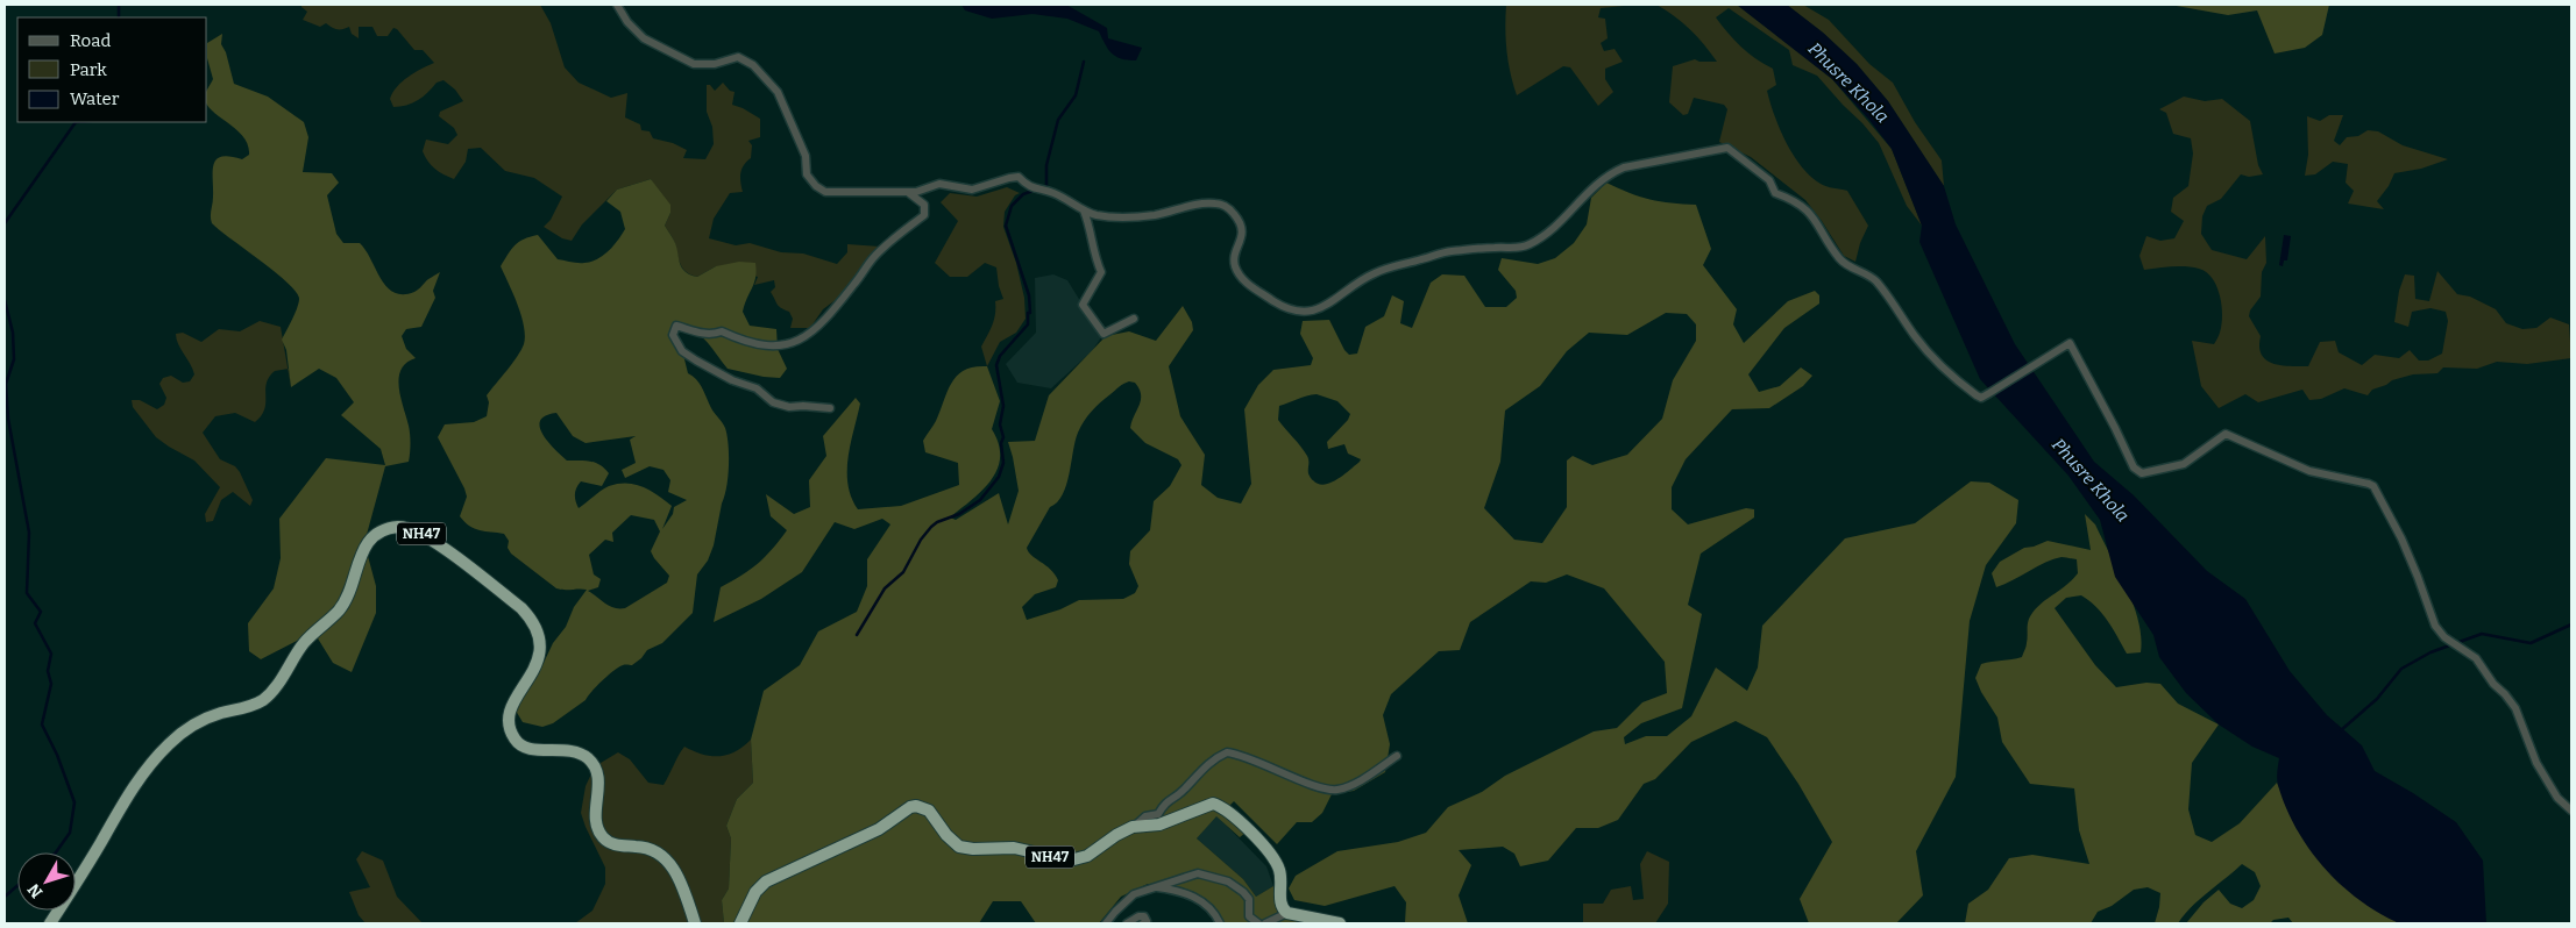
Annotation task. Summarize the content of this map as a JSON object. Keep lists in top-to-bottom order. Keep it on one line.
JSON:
{"streets":{"highway":["NH47"]},"water":["Phusre Khola"],"legend":["Road","Park","Water"],"north":"bottom left"}
